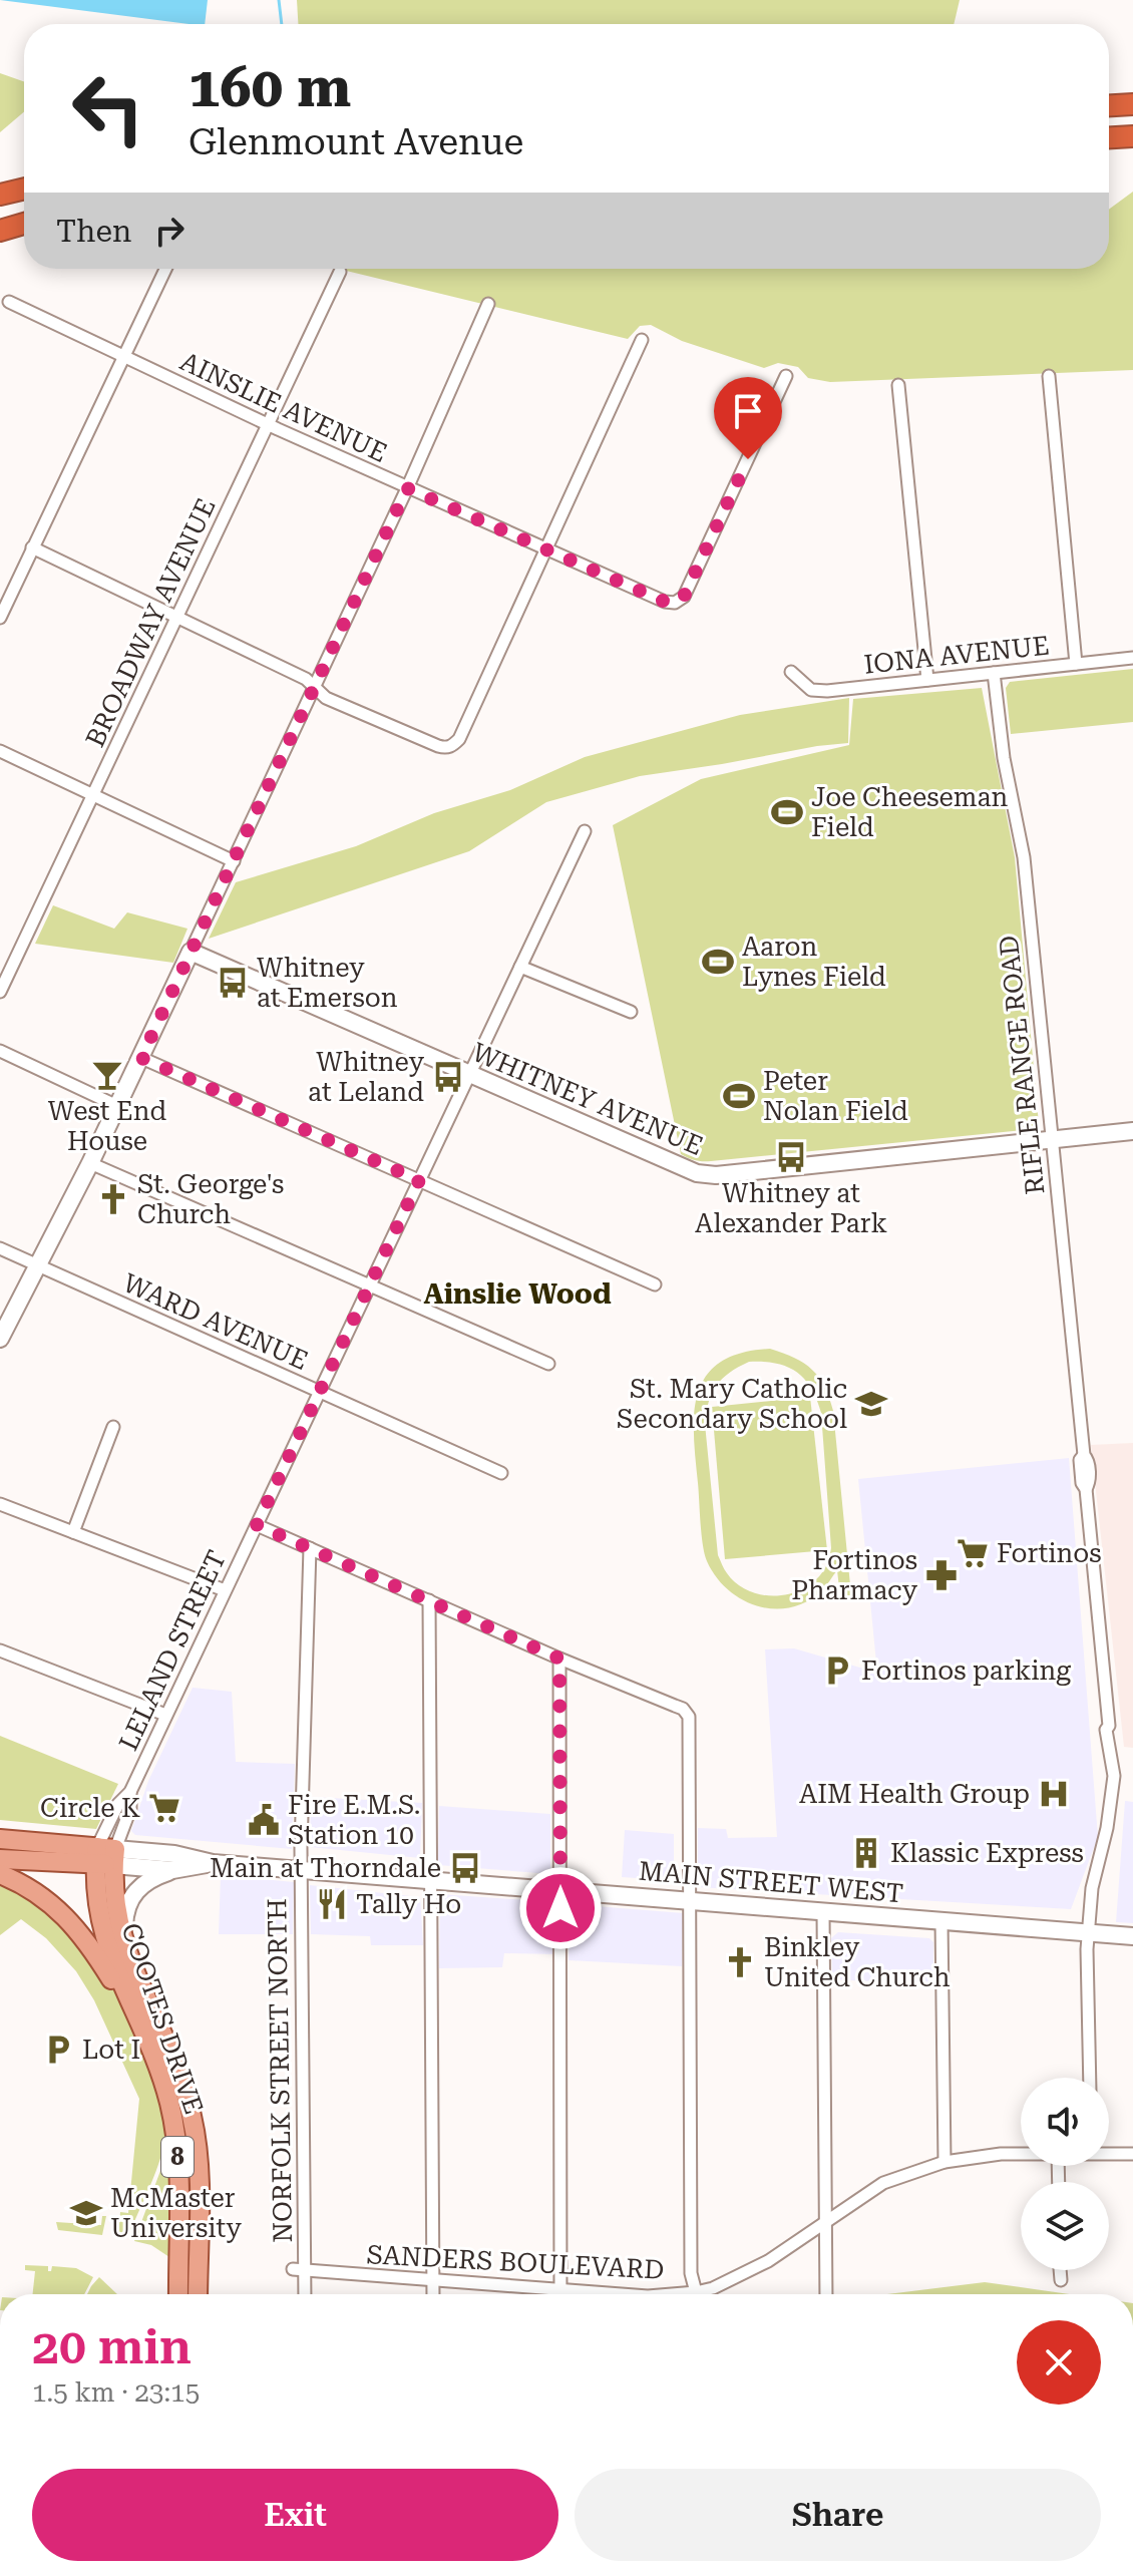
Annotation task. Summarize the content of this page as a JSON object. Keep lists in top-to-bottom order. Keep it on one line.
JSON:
{"streets":{"main road":["MAIN STREET WEST","COOTES DRIVE","8"],"street":["AINSLIE AVENUE","BROADWAY AVENUE","IONA AVENUE","RIFLE RANGE ROAD","WHITNEY AVENUE","WARD AVENUE","LELAND STREET","NORFOLK STREET NORTH","SANDERS BOULEVARD"]},"crossings":[["AINSLIE AVENUE","BROADWAY AVENUE"],["IONA AVENUE","RIFLE RANGE ROAD"],["RIFLE RANGE ROAD","WHITNEY AVENUE"],["RIFLE RANGE ROAD","MAIN STREET WEST"],["WHITNEY AVENUE","LELAND STREET"],["WARD AVENUE","LELAND STREET"],["LELAND STREET","MAIN STREET WEST"],["LELAND STREET","COOTES DRIVE"],["MAIN STREET WEST","COOTES DRIVE"],["MAIN STREET WEST","NORFOLK STREET NORTH"],["NORFOLK STREET NORTH","SANDERS BOULEVARD"]],"districts":["Ainslie Wood"],"places":{"sports":["Joe Cheeseman Field","Aaron Lynes Field","Peter Nolan Field"],"bus stop":["Whitney at Emerson","Whitney at Leland","Whitney at Alexander Park","Main at Thorndale"],"bar":["West End House"],"church":["St. George's Church","Binkley United Church"],"school or university":["St. Mary Catholic Secondary School","McMaster University"],"supermarket":["Fortinos","Circle K"],"pharmacy":["Fortinos Pharmacy"],"parking":["Fortinos parking","Lot I"],"hospital":["AIM Health Group"],"public building":["Fire E.M.S. Station 10"],"building":["Klassic Express"],"restaurant":["Tally Ho"]},"page":{"turn":["160 m","Glenmount Avenue"],"then":"Then","heading":["20 min","1.5 km · 23:15"],"buttons":["Exit","Share"]}}
